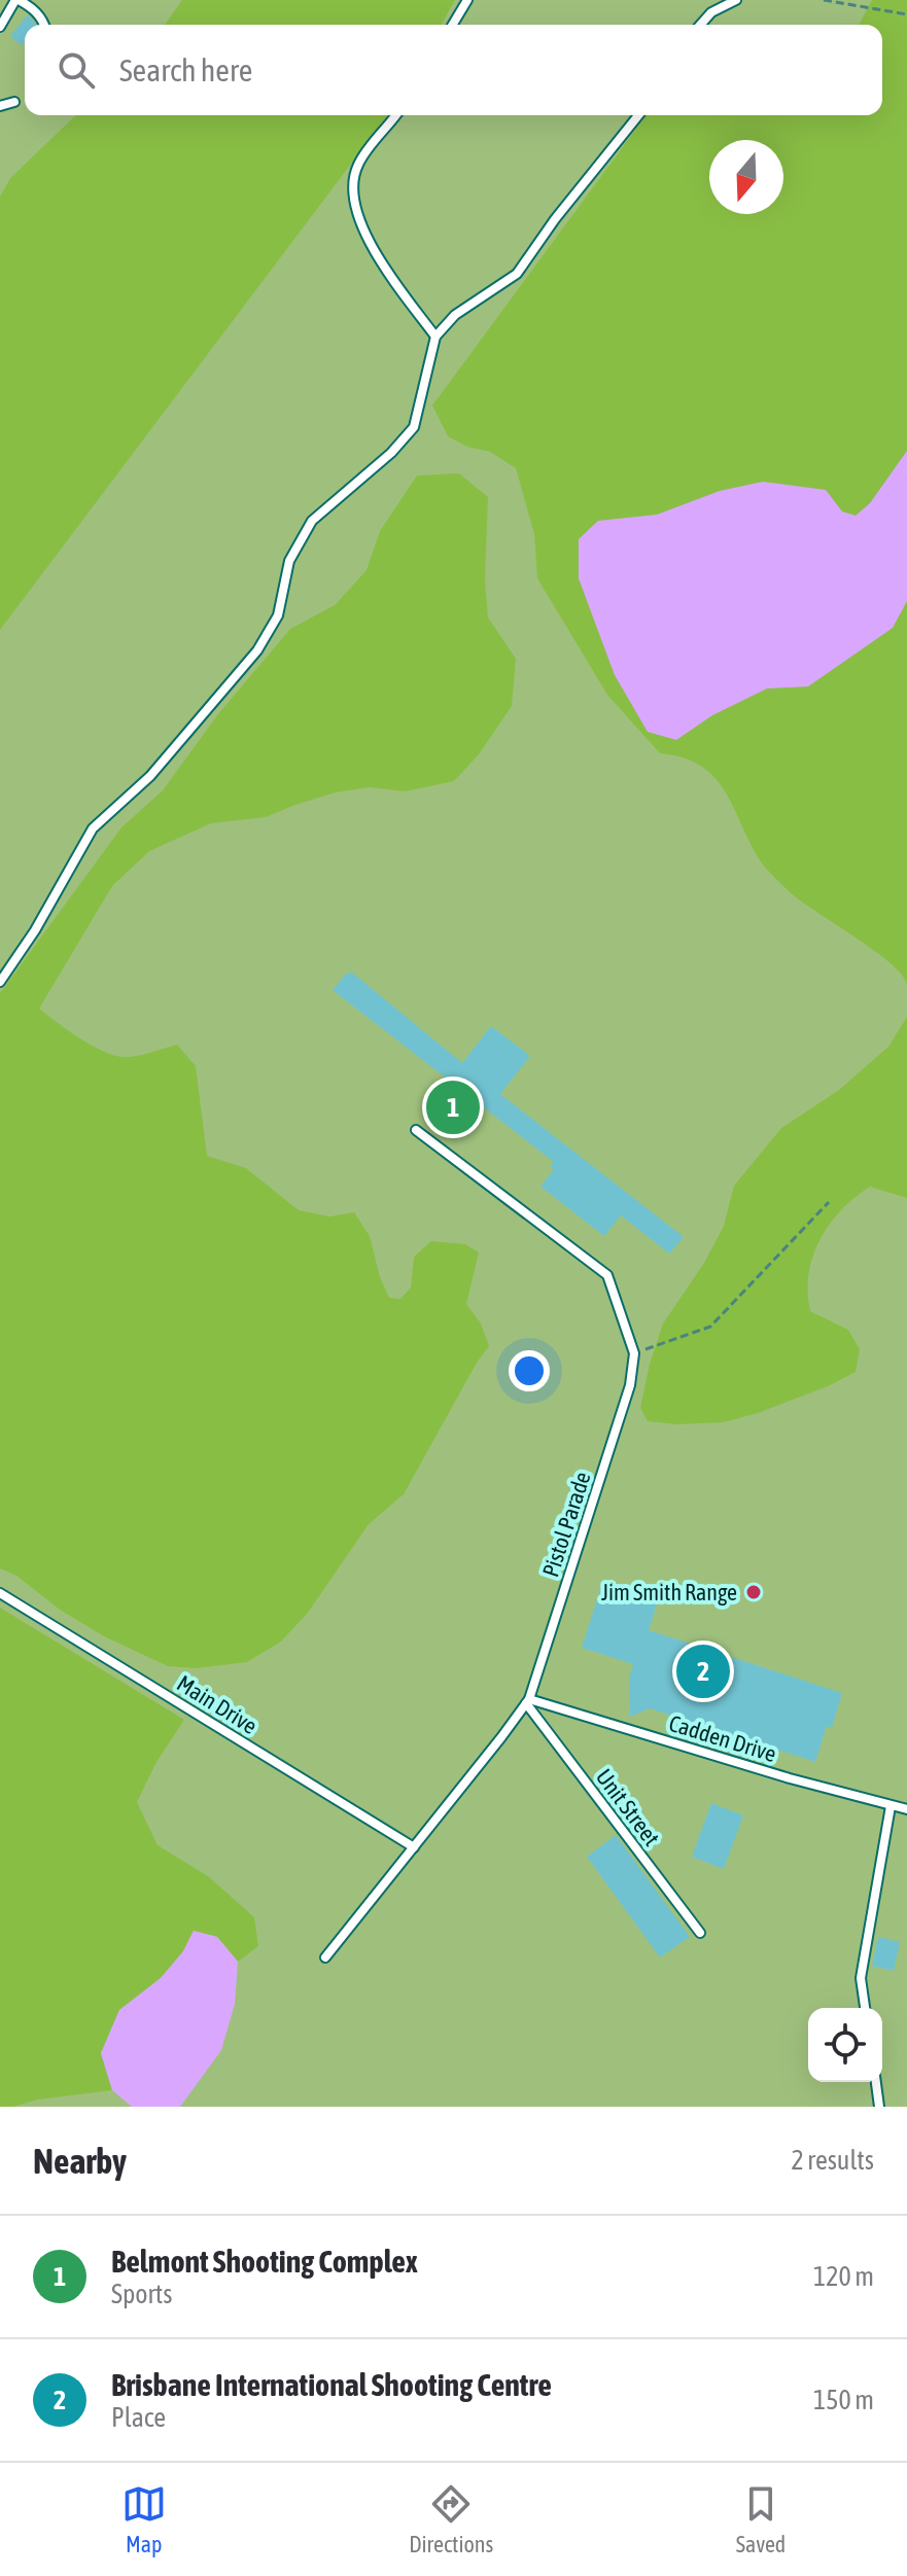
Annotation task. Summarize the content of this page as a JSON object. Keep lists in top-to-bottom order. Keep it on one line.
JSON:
{"streets":{"lane":["Pistol Parade","Main Drive","Cadden Drive","Unit Street"]},"crossings":[["Pistol Parade","Main Drive"],["Pistol Parade","Cadden Drive"],["Pistol Parade","Unit Street"],["Cadden Drive","Unit Street"]],"places":["Jim Smith Range"],"north":"bottom","page":{"search":"Search here","pins":["1","2"],"heading":["Nearby","2 results"],"list":[{"mark":"1","name":"Belmont Shooting Complex","note":"Sports","value":"120 m"},{"mark":"2","name":"Brisbane International Shooting Centre","note":"Place","value":"150 m"}],"nav":["Map","Directions","Saved"]}}
